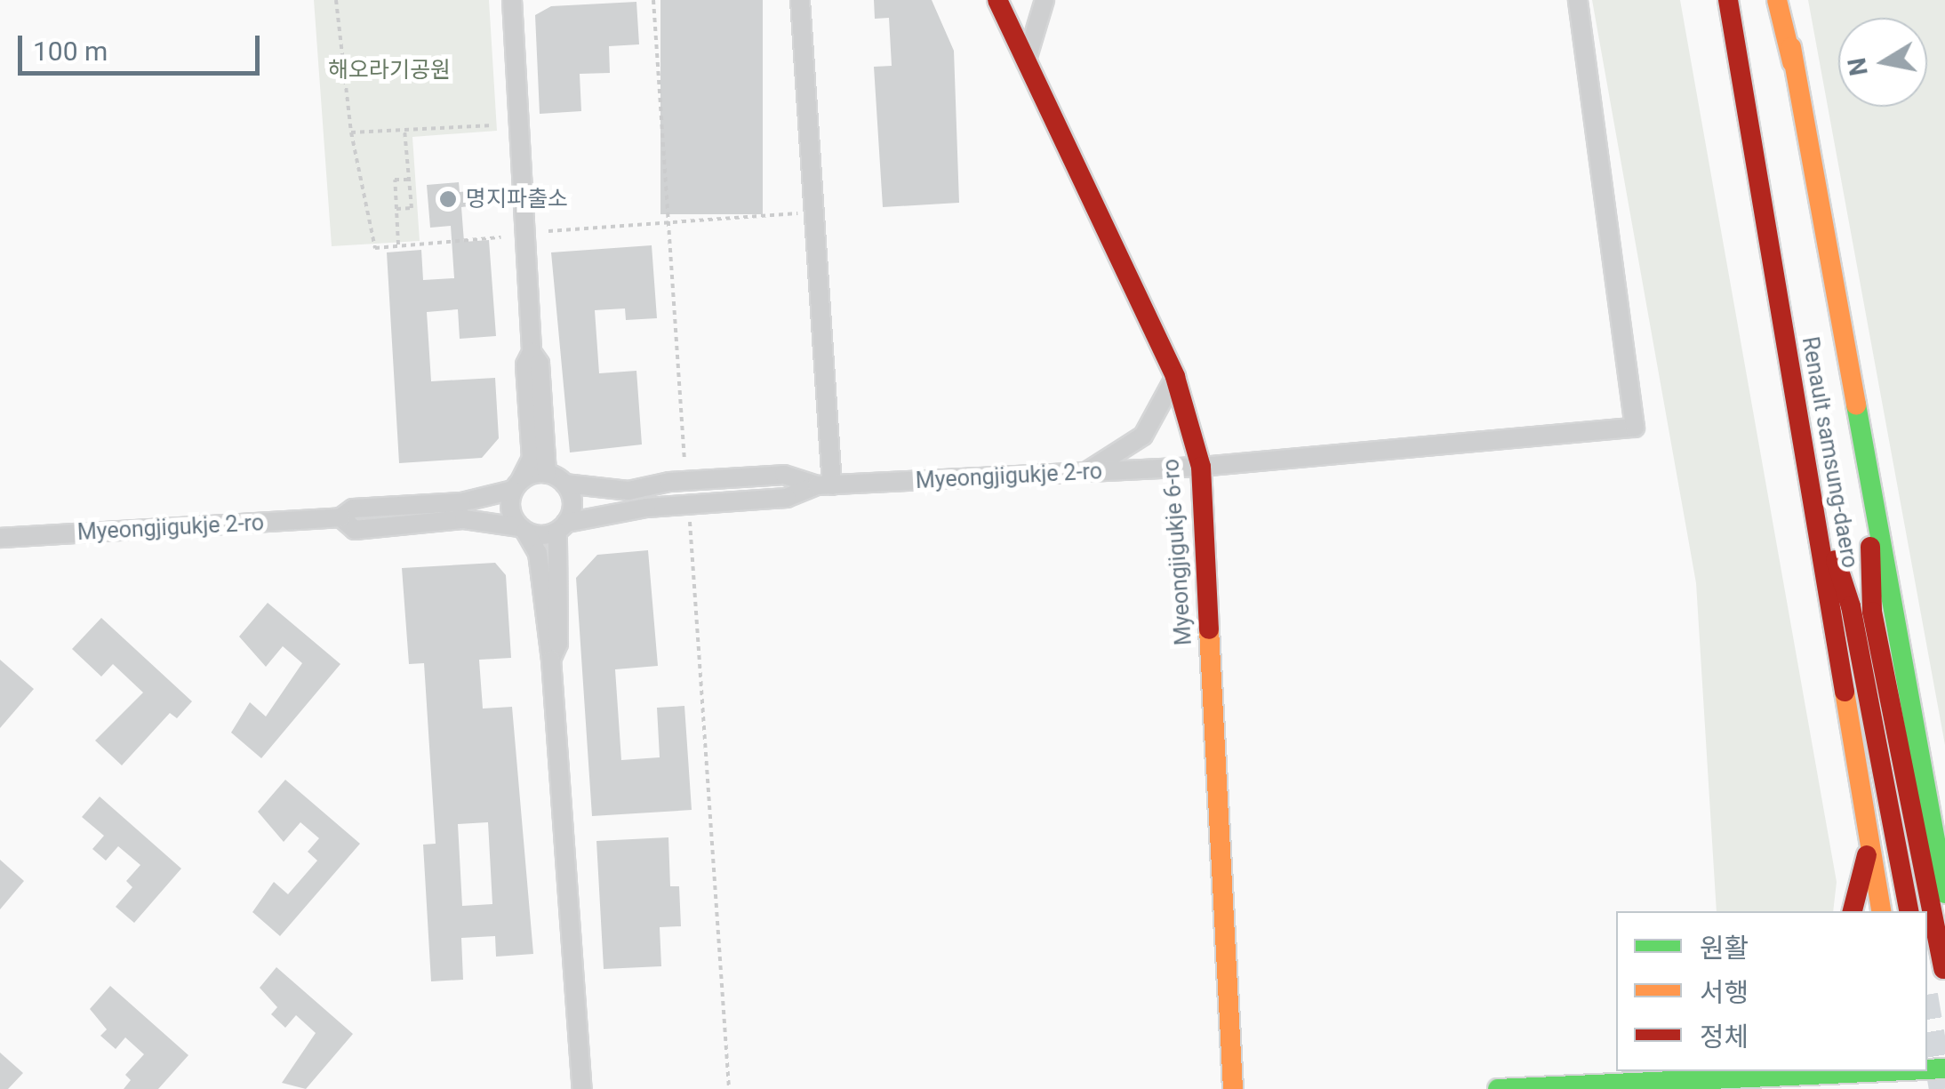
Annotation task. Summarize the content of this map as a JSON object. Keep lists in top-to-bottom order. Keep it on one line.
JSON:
{"streets":{"main road":["Renault samsung-daero","Myeongjigukje 6-ro"],"street":["Myeongjigukje 2-ro"]},"crossings":[["Myeongjigukje 2-ro","Myeongjigukje 6-ro"]],"parks":["해오라기공원"],"places":["명지파출소"],"legend":["원활","서행","정체"],"scale_bar":"100 m","north":"left"}
